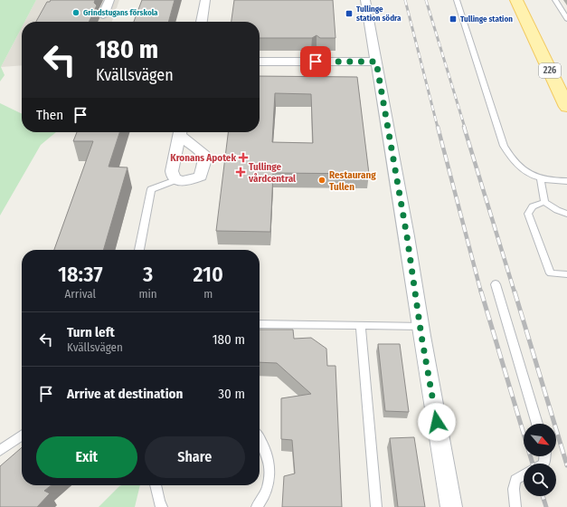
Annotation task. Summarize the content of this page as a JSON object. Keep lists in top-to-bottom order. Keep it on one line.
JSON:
{"streets":{"main road":["226"]},"places":{"other":["Grindstugans förskola","Restaurang Tullen"],"transit":["Tullinge station södra","Tullinge station"],"health":["Kronans Apotek","Tullinge vårdcentral"]},"north":"bottom right","page":{"turn":["180 m","Kvällsvägen"],"then":"Then","eta":["18:37","Arrival","3","min","210","m"],"list":[{"name":"Turn left","note":"Kvällsvägen","value":"180 m"},{"name":"Arrive at destination","value":"30 m"}],"buttons":["Exit","Share"]}}
